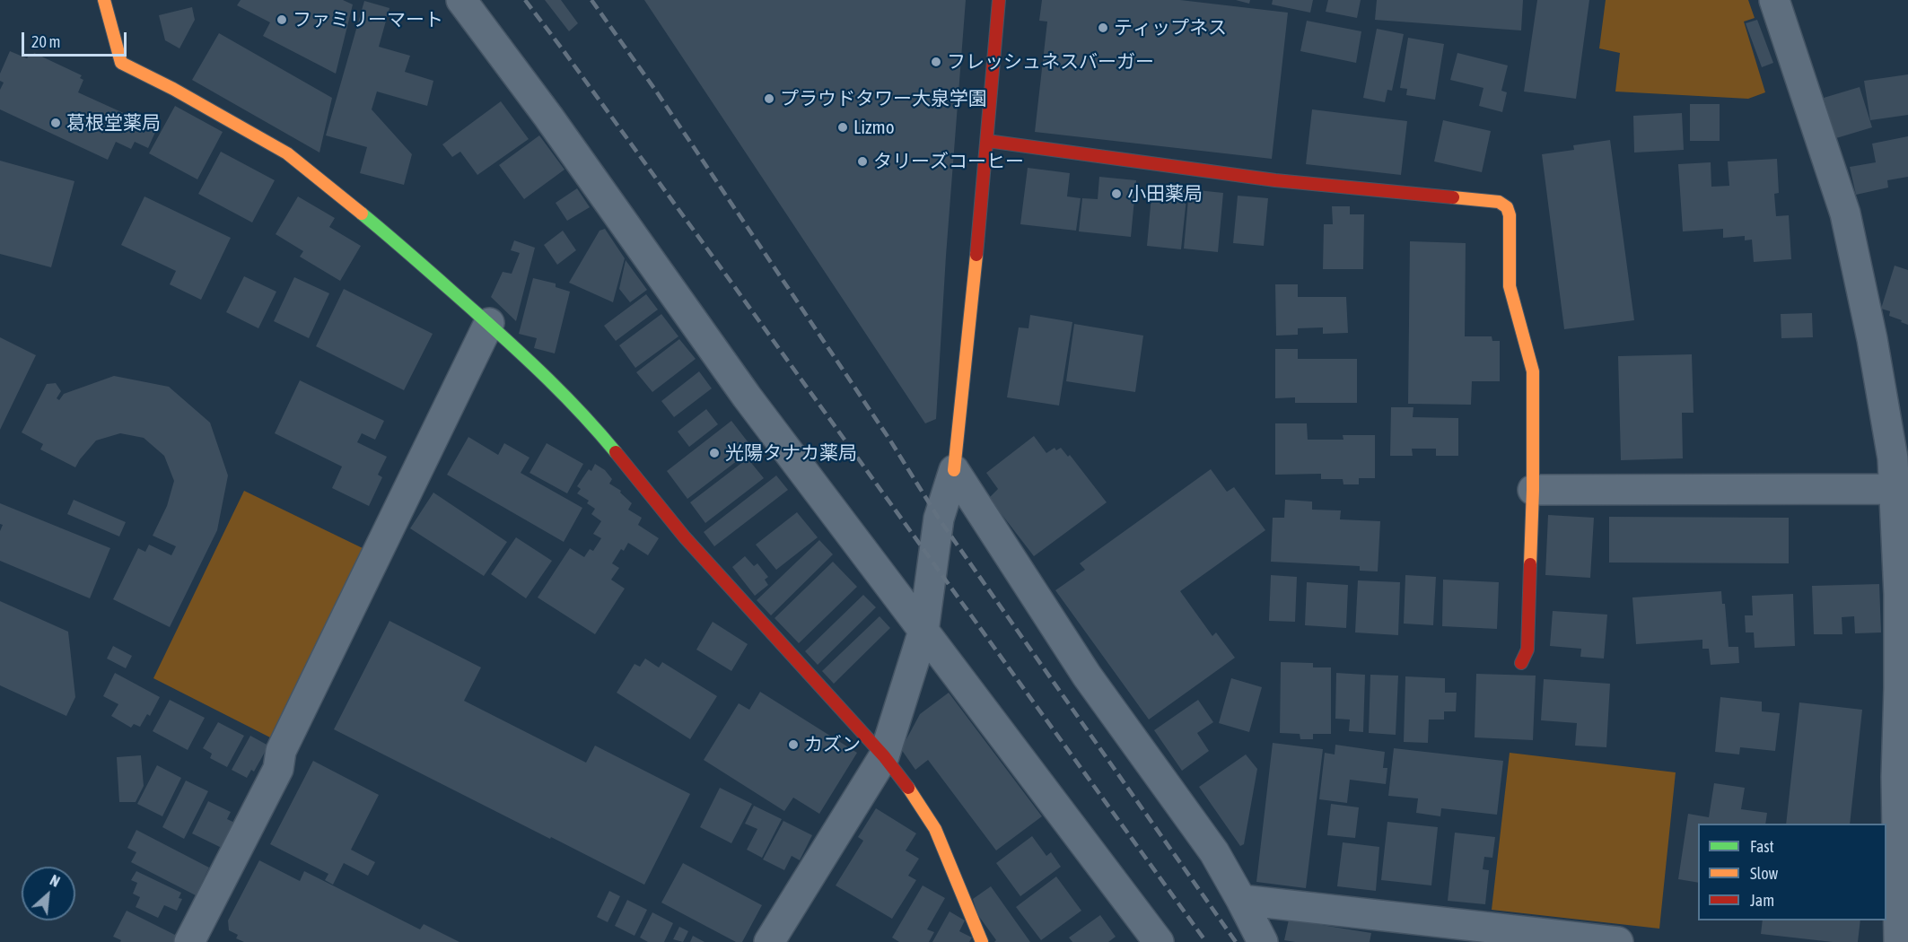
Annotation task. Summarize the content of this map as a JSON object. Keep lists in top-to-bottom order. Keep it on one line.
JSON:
{"places":["ファミリーマート","ティップネス","フレッシュネスバーガー","プラウドタワー大泉学園","葛根堂薬局","Lizmo","タリーズコーヒー","小田薬局","光陽タナカ薬局","カズン"],"legend":["Fast","Slow","Jam"],"scale_bar":"20 m","north":"top right"}
